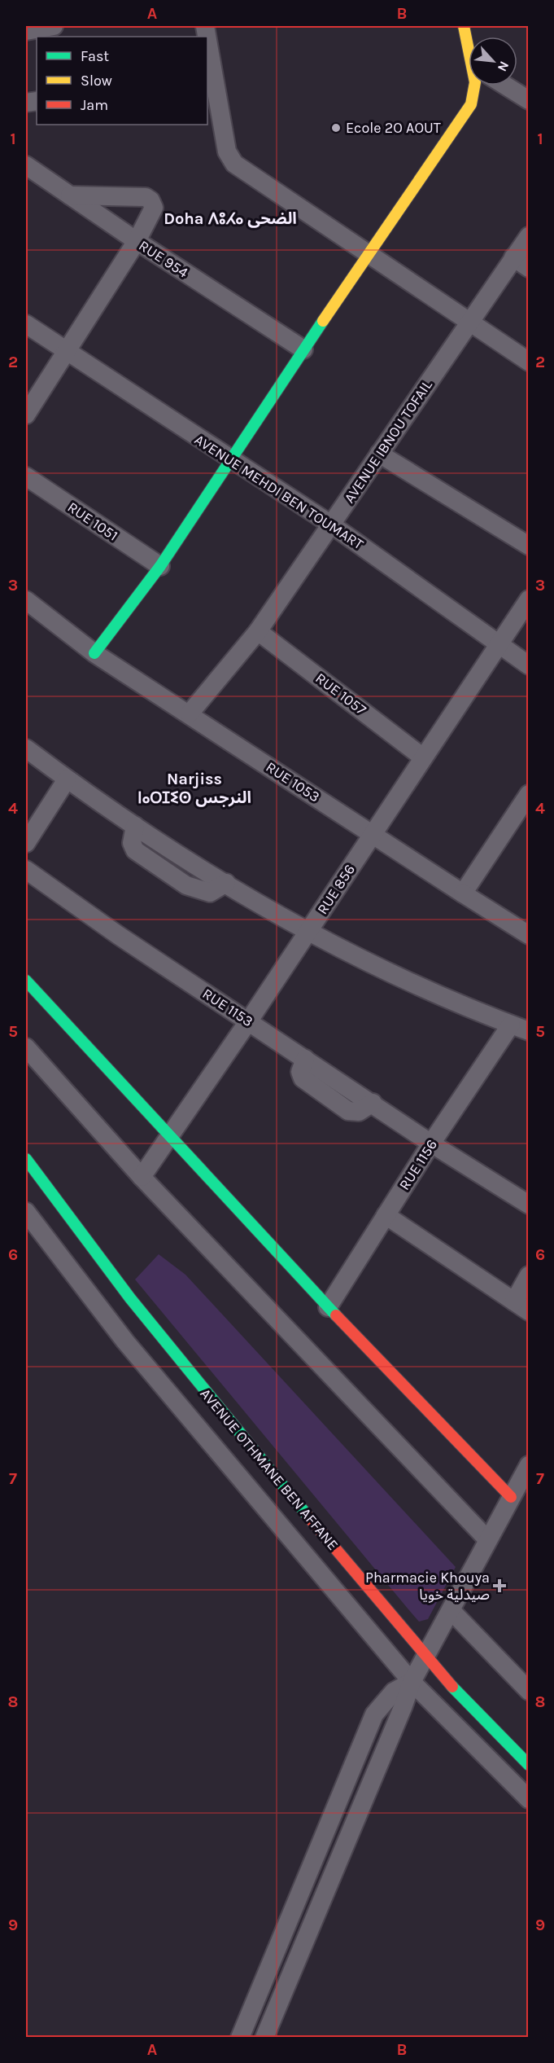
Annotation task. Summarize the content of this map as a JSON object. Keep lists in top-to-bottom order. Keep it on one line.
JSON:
{"streets":{"street":["RUE 954","AVENUE IBNOU TOFAIL","AVENUE MEHDI BEN TOUMART","RUE 1051","RUE 1057","RUE 1053","RUE 856","RUE 1153","RUE 1156","AVENUE OTHMANE BEN AFFANE"]},"crossings":[["AVENUE IBNOU TOFAIL","AVENUE MEHDI BEN TOUMART"],["AVENUE IBNOU TOFAIL","RUE 1057"],["AVENUE IBNOU TOFAIL","RUE 1053"],["AVENUE MEHDI BEN TOUMART","RUE 856"],["RUE 1057","RUE 856"],["RUE 1053","RUE 856"],["RUE 856","RUE 1153"],["RUE 1153","RUE 1156"]],"districts":["Doha ⴷⵓⵃⴰ الضحى","Narjiss ⵏⴰⵔⵊⵉⵙ النرجس"],"places":{"other":["Ecole 2O AOUT"],"health":["Pharmacie Khouya صيدلية خويا"]},"legend":["Fast","Slow","Jam"],"north":"bottom right","grid":{"columns":["A","B"],"rows":["1","2","3","4","5","6","7","8","9"]}}
